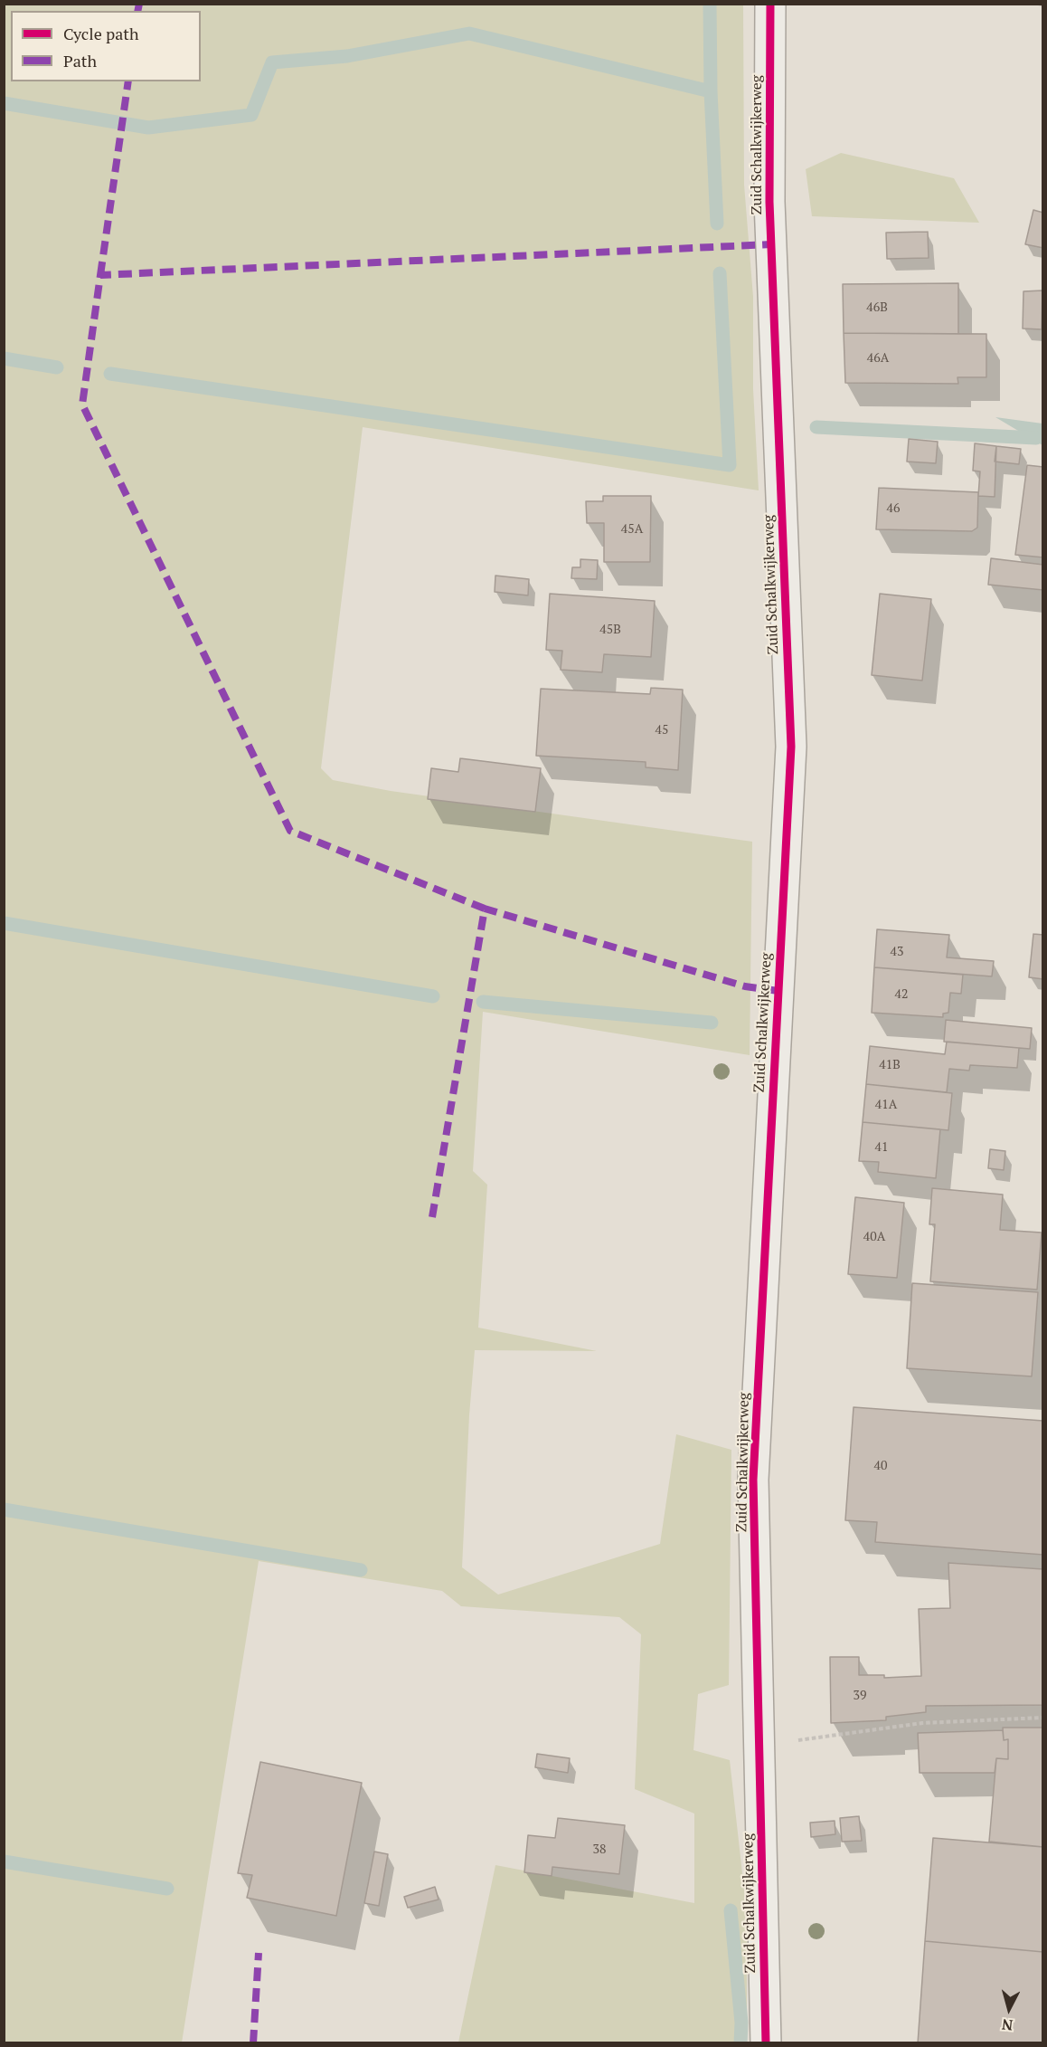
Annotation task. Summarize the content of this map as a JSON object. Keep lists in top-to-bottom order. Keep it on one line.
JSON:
{"streets":{"street":["Zuid Schalkwijkerweg"]},"house_numbers":["46B","46A","46","45A","45B","45","43","42","41B","41A","41","40A","40","39","38"],"legend":["Cycle path","Path"],"north":"bottom"}
